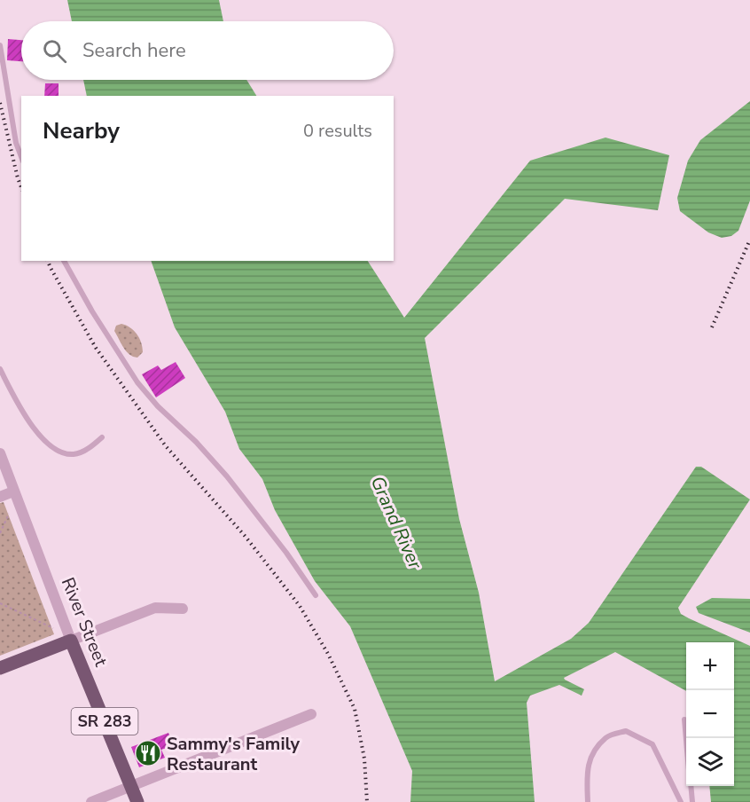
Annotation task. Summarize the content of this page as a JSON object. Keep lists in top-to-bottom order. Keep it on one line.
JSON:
{"streets":{"main road":["River Street","SR 283"]},"water":["Grand River"],"places":{"restaurant":["Sammy's Family Restaurant"]},"page":{"search":"Search here","heading":["Nearby","0 results"],"map_buttons":["+","−"]}}
